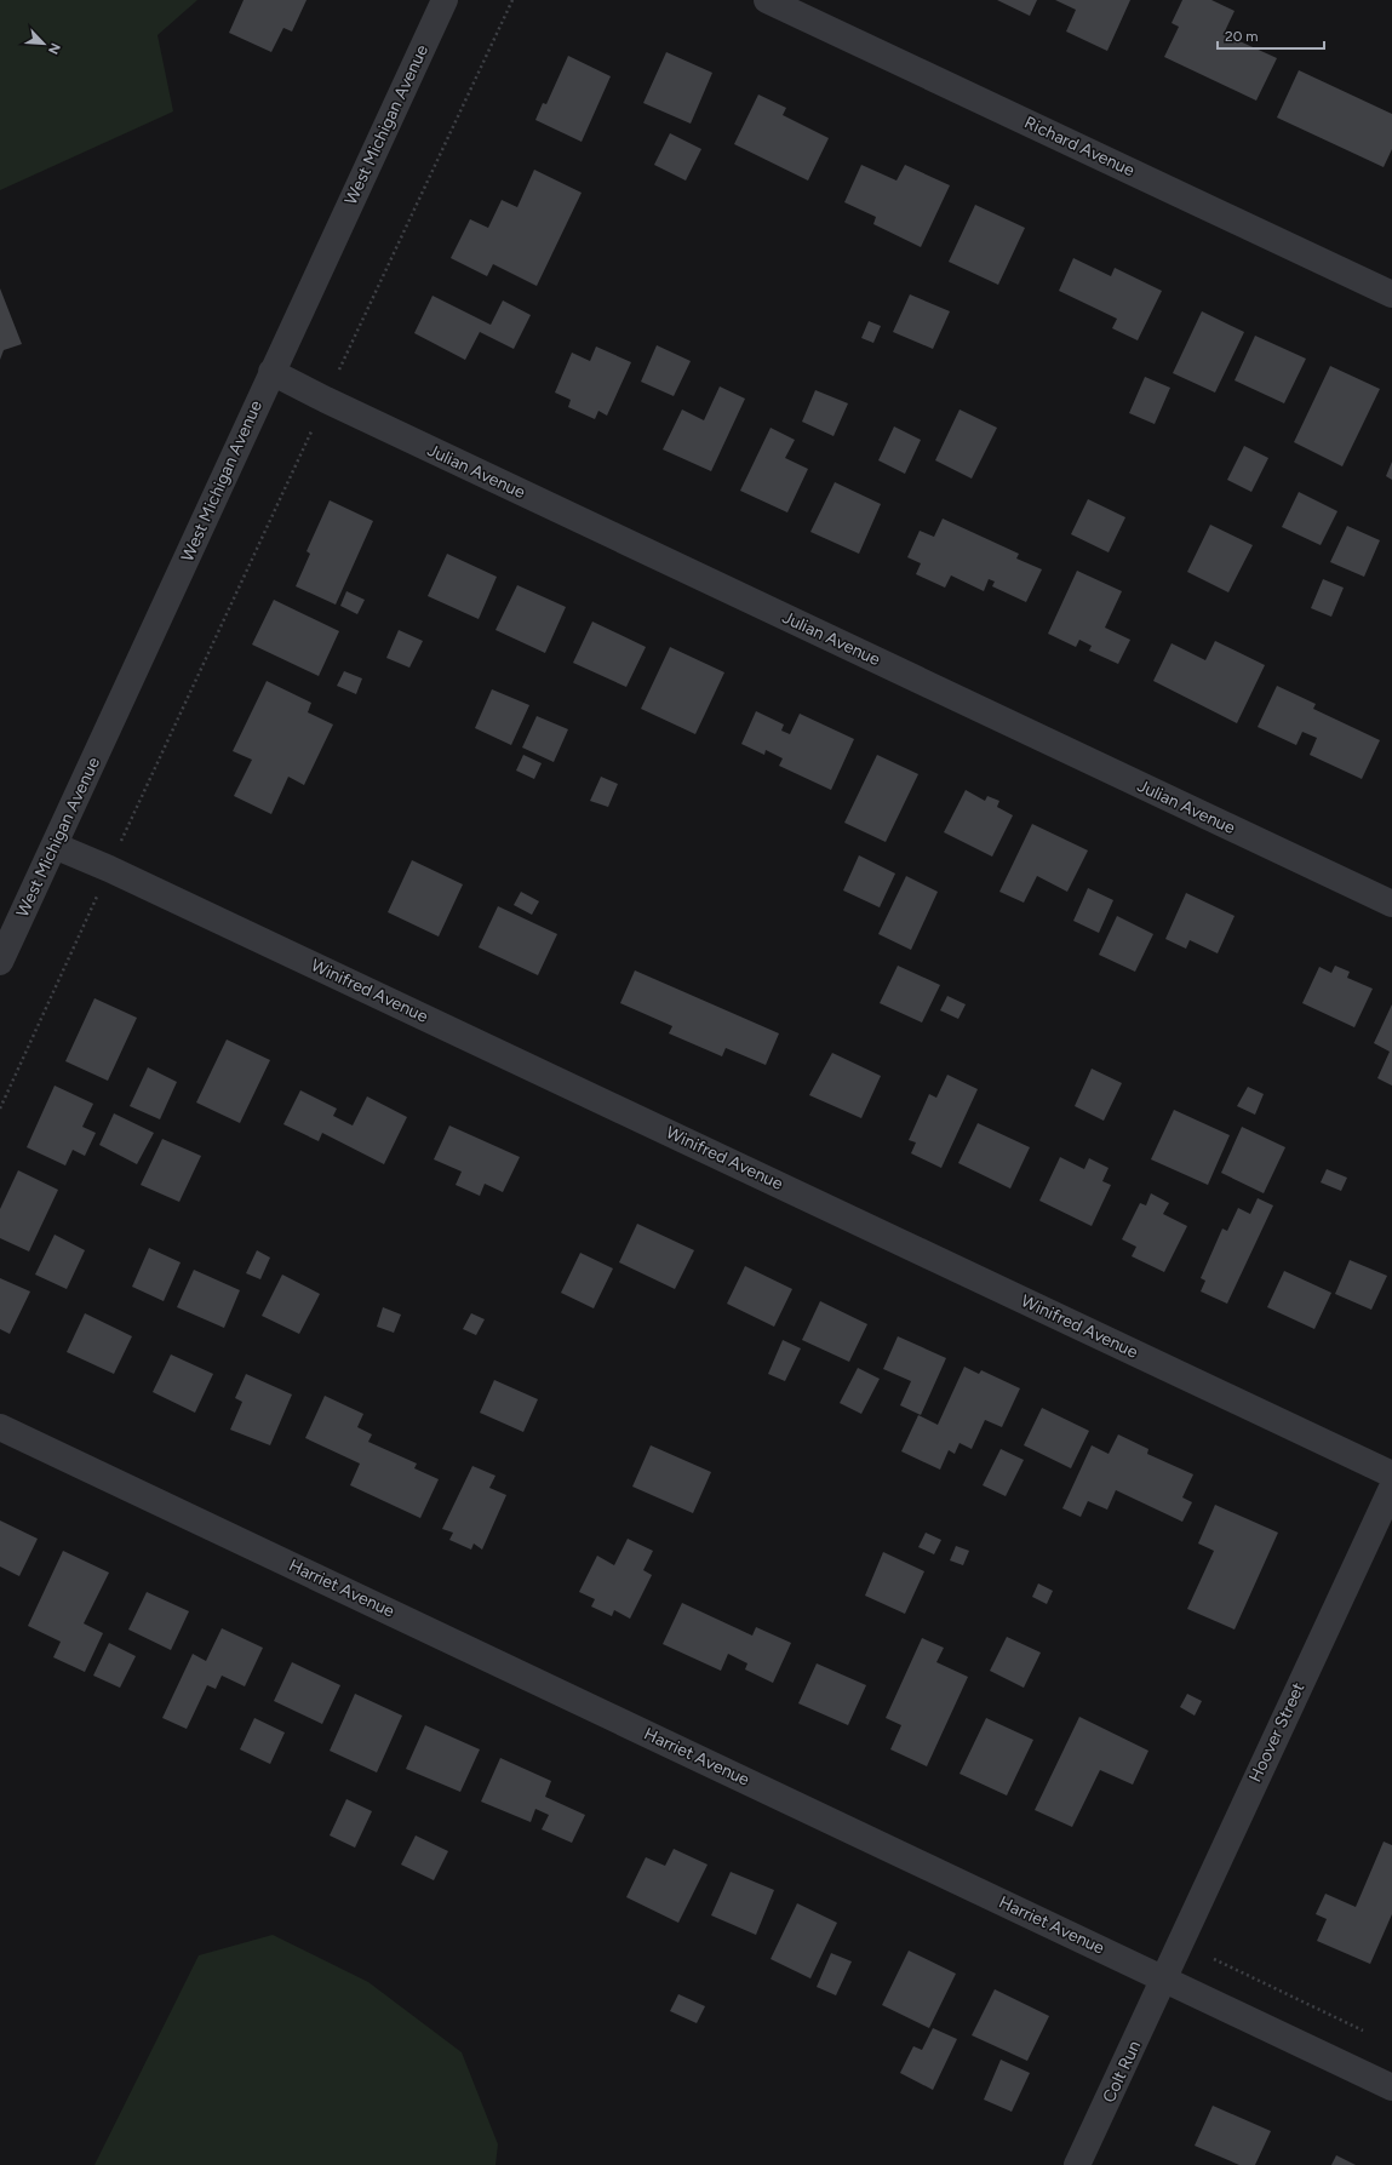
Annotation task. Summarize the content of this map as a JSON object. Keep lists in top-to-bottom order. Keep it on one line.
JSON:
{"streets":{"street":["West Michigan Avenue","Richard Avenue","Julian Avenue","Winifred Avenue","Harriet Avenue","Hoover Street","Colt Run"]},"crossings":[["West Michigan Avenue","Julian Avenue"],["West Michigan Avenue","Winifred Avenue"],["Harriet Avenue","Hoover Street"],["Harriet Avenue","Colt Run"],["Hoover Street","Colt Run"]],"scale_bar":"20 m","north":"bottom right"}
